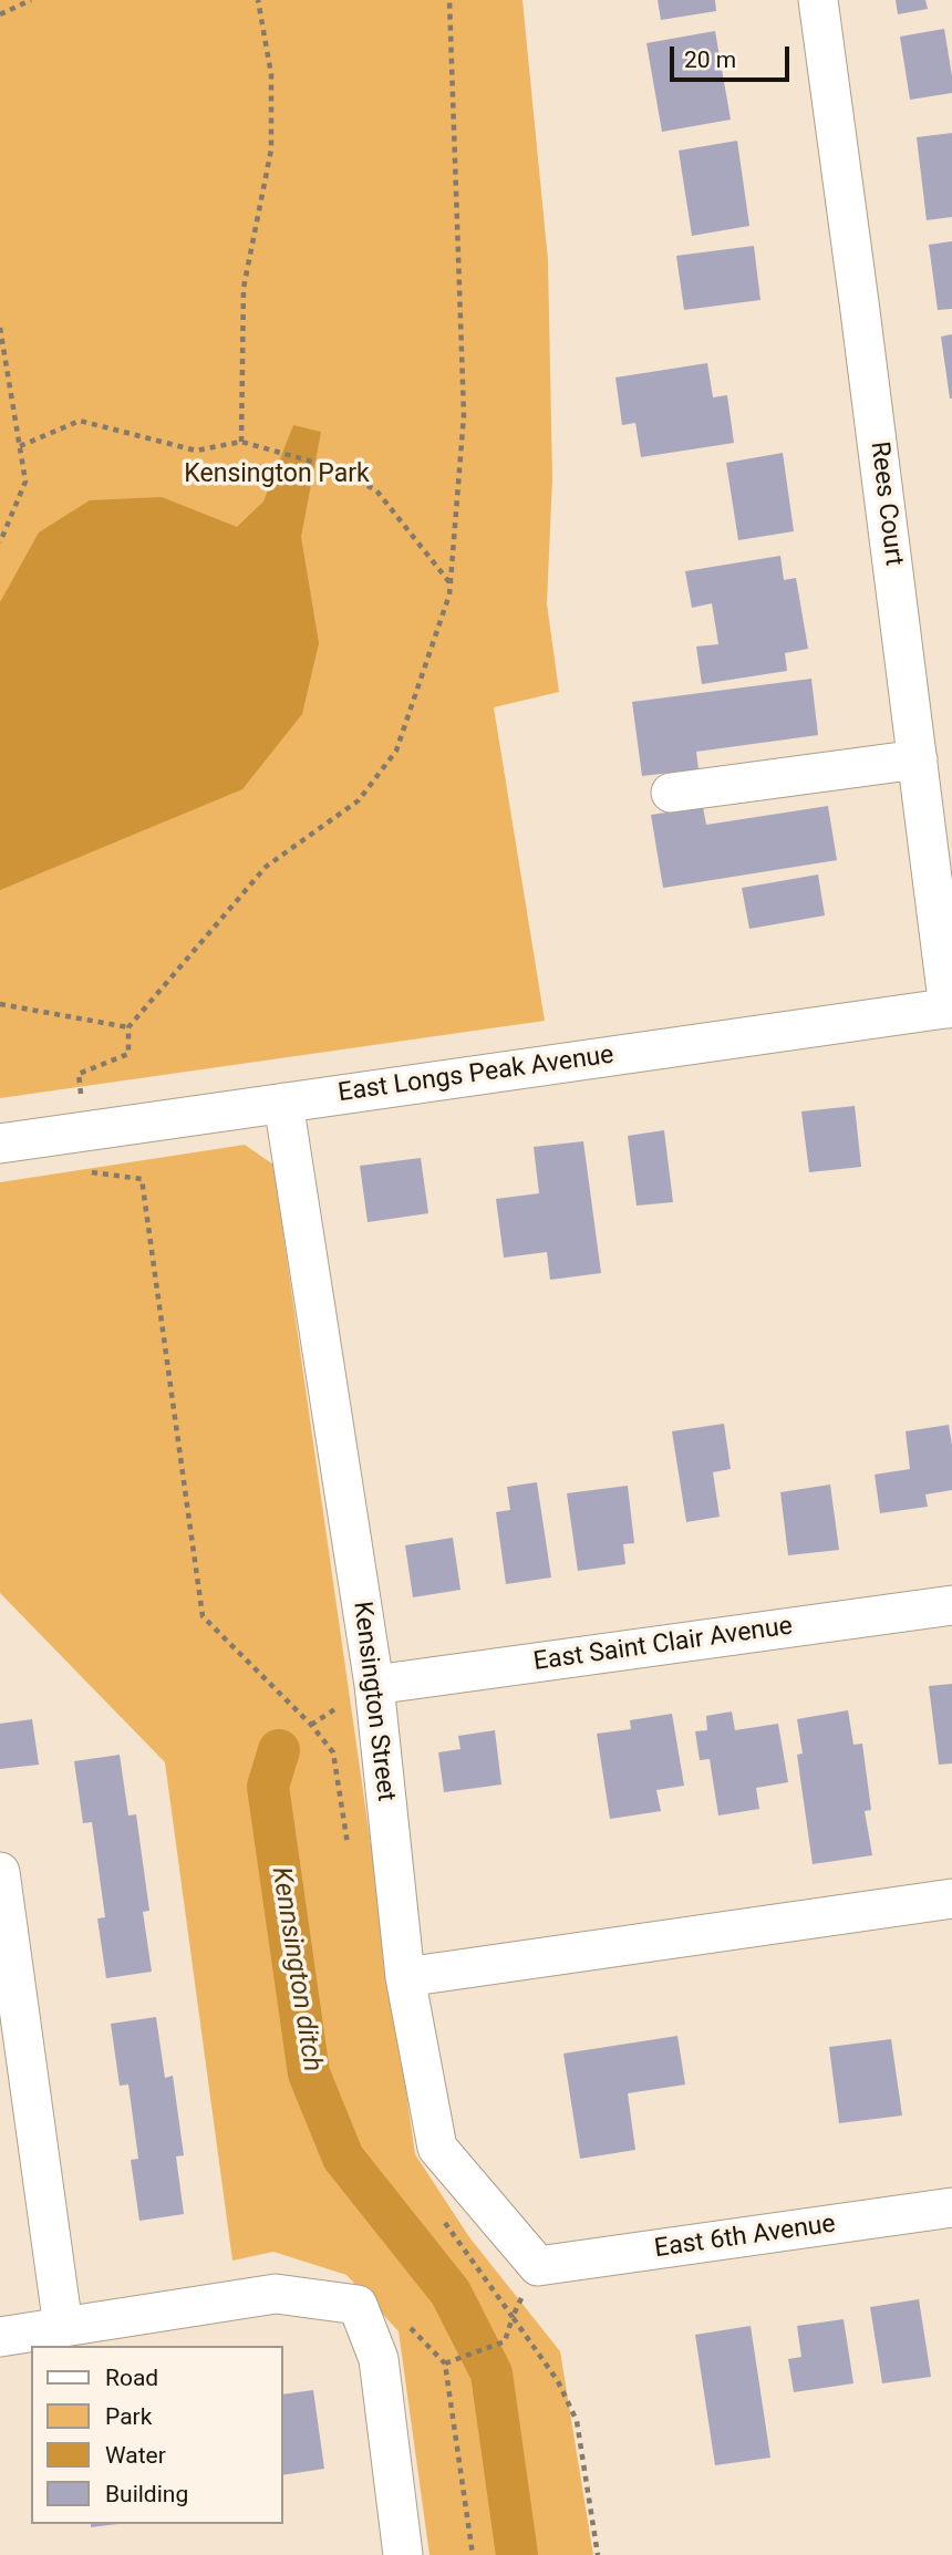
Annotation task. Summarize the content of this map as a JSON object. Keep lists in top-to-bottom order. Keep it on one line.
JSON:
{"streets":{"street":["Rees Court","East Longs Peak Avenue","East Saint Clair Avenue","Kensington Street","East 6th Avenue"]},"crossings":[["Rees Court","East Longs Peak Avenue"],["East Longs Peak Avenue","Kensington Street"],["East Saint Clair Avenue","Kensington Street"],["Kensington Street","East 6th Avenue"]],"water":["Kennsington ditch"],"parks":["Kensington Park"],"legend":["Road","Park","Water","Building"],"scale_bar":"20 m"}
